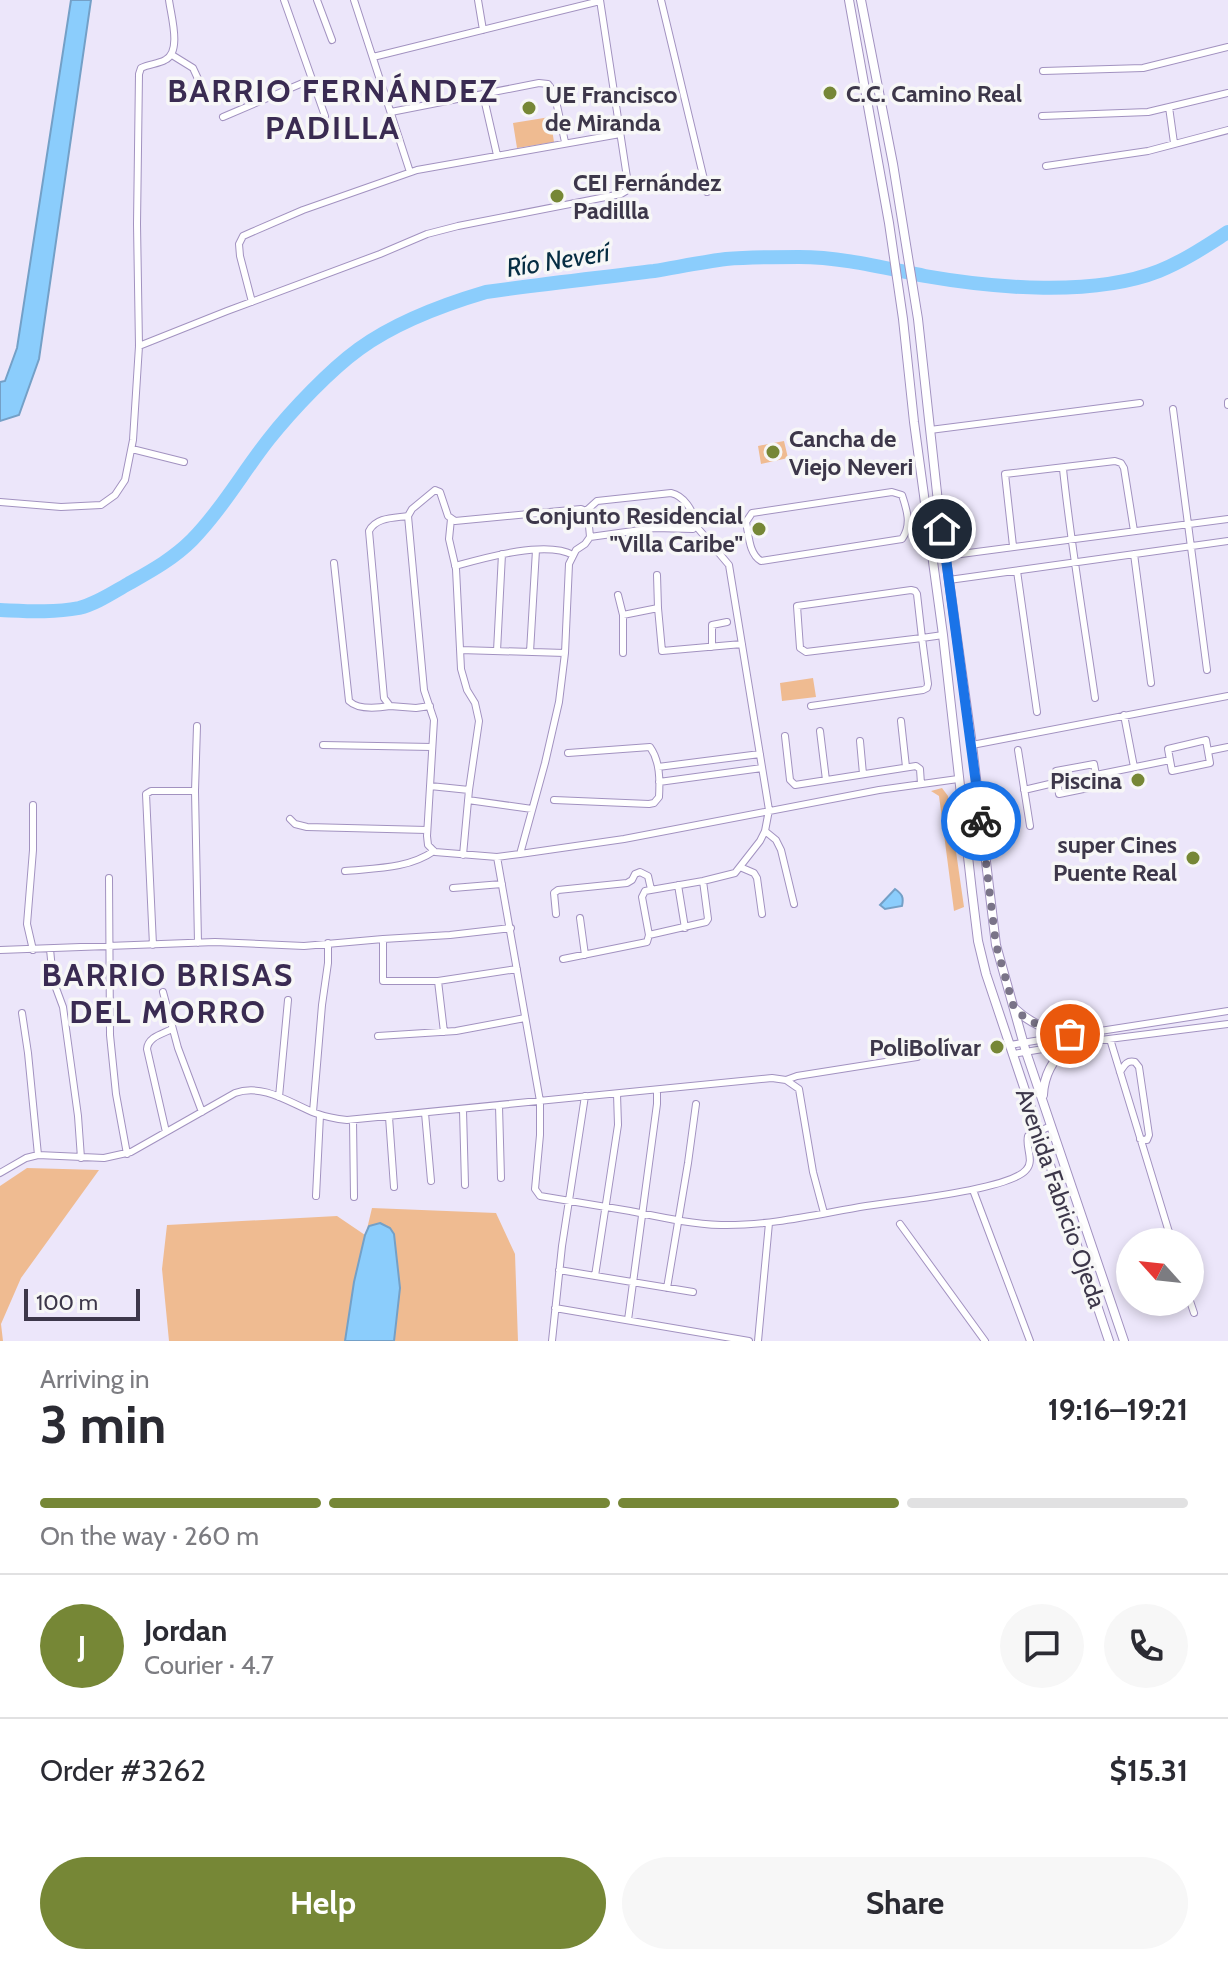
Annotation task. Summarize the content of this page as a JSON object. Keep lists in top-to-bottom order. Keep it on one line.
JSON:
{"streets":{"street":["Avenida Fabricio Ojeda"]},"districts":["BARRIO FERNÁNDEZ PADILLA","BARRIO BRISAS DEL MORRO"],"water":["Río Neverí"],"places":["C.C. Camino Real","UE Francisco de Miranda","CEI Fernández Padillla","Cancha de Viejo Neveri","Conjunto Residencial \"Villa Caribe\"","Piscina","super Cines Puente Real","PoliBolívar"],"scale_bar":"100 m","north":"top left","page":{"scale":"100 m","heading":["3 min","Arriving in","19:16–19:21"],"panel":["Jordan","Courier · 4.7","Order #3262","$15.31"],"bar":"On the way · 260 m","round":"J","buttons":["Help","Share"]}}
